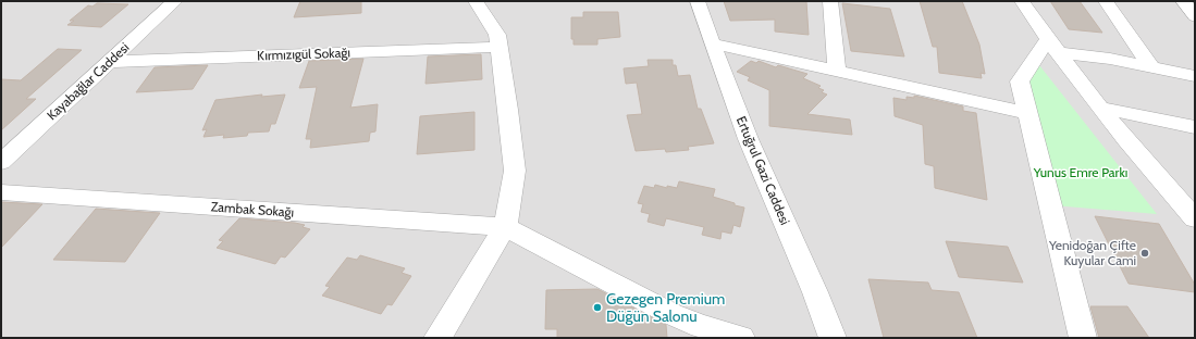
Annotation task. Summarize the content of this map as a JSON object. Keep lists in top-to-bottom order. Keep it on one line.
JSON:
{"streets":{"street":["Kırmızıgül Sokağı","Kayabağlar Caddesi","Ertuğrul Gazi Caddesi","Zambak Sokağı"]},"crossings":[["Kırmızıgül Sokağı","Kayabağlar Caddesi"]],"parks":["Yunus Emre Parkı"],"places":["Yenidoğan Çifte Kuyular Cami","Gezegen Premium Düğün Salonu"]}
